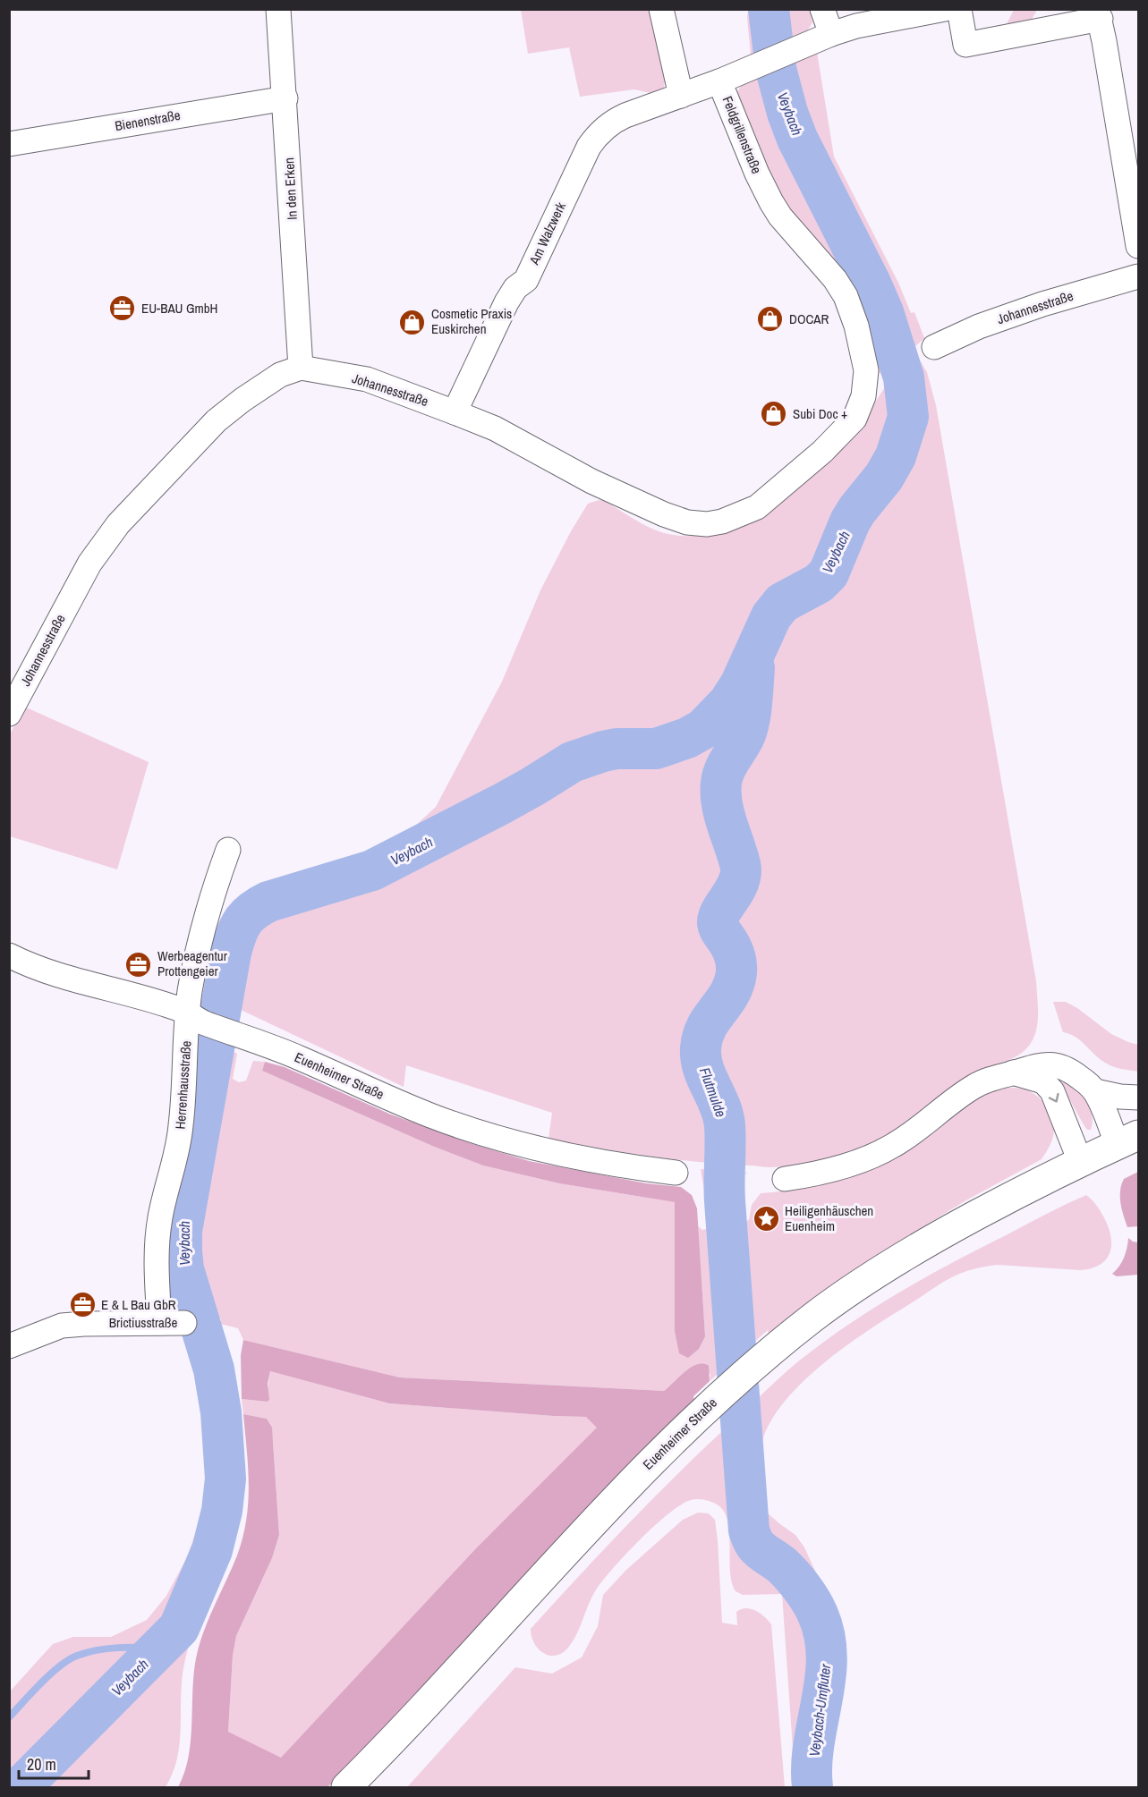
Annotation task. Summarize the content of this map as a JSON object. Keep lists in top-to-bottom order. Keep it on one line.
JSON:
{"streets":{"main road":["Euenheimer Straße"],"street":["Bienenstraße","Feldgrillenstraße","In den Erken","Am Walzwerk","Johannesstraße","Herrenhausstraße","Brictiusstraße"]},"crossings":[["Bienenstraße","In den Erken"],["Feldgrillenstraße","Am Walzwerk"],["Feldgrillenstraße","Johannesstraße"],["In den Erken","Johannesstraße"],["Am Walzwerk","Johannesstraße"],["Euenheimer Straße","Herrenhausstraße"],["Herrenhausstraße","Brictiusstraße"]],"water":["Veybach","Flutmulde","Veybach-Umfluter"],"places":{"office":["EU-BAU GmbH","Werbeagentur Prottengeier","E & L Bau GbR"],"shop":["DOCAR","Cosmetic Praxis Euskirchen","Subi Doc +"],"place":["Heiligenhäuschen Euenheim"]},"scale_bar":"20 m"}
